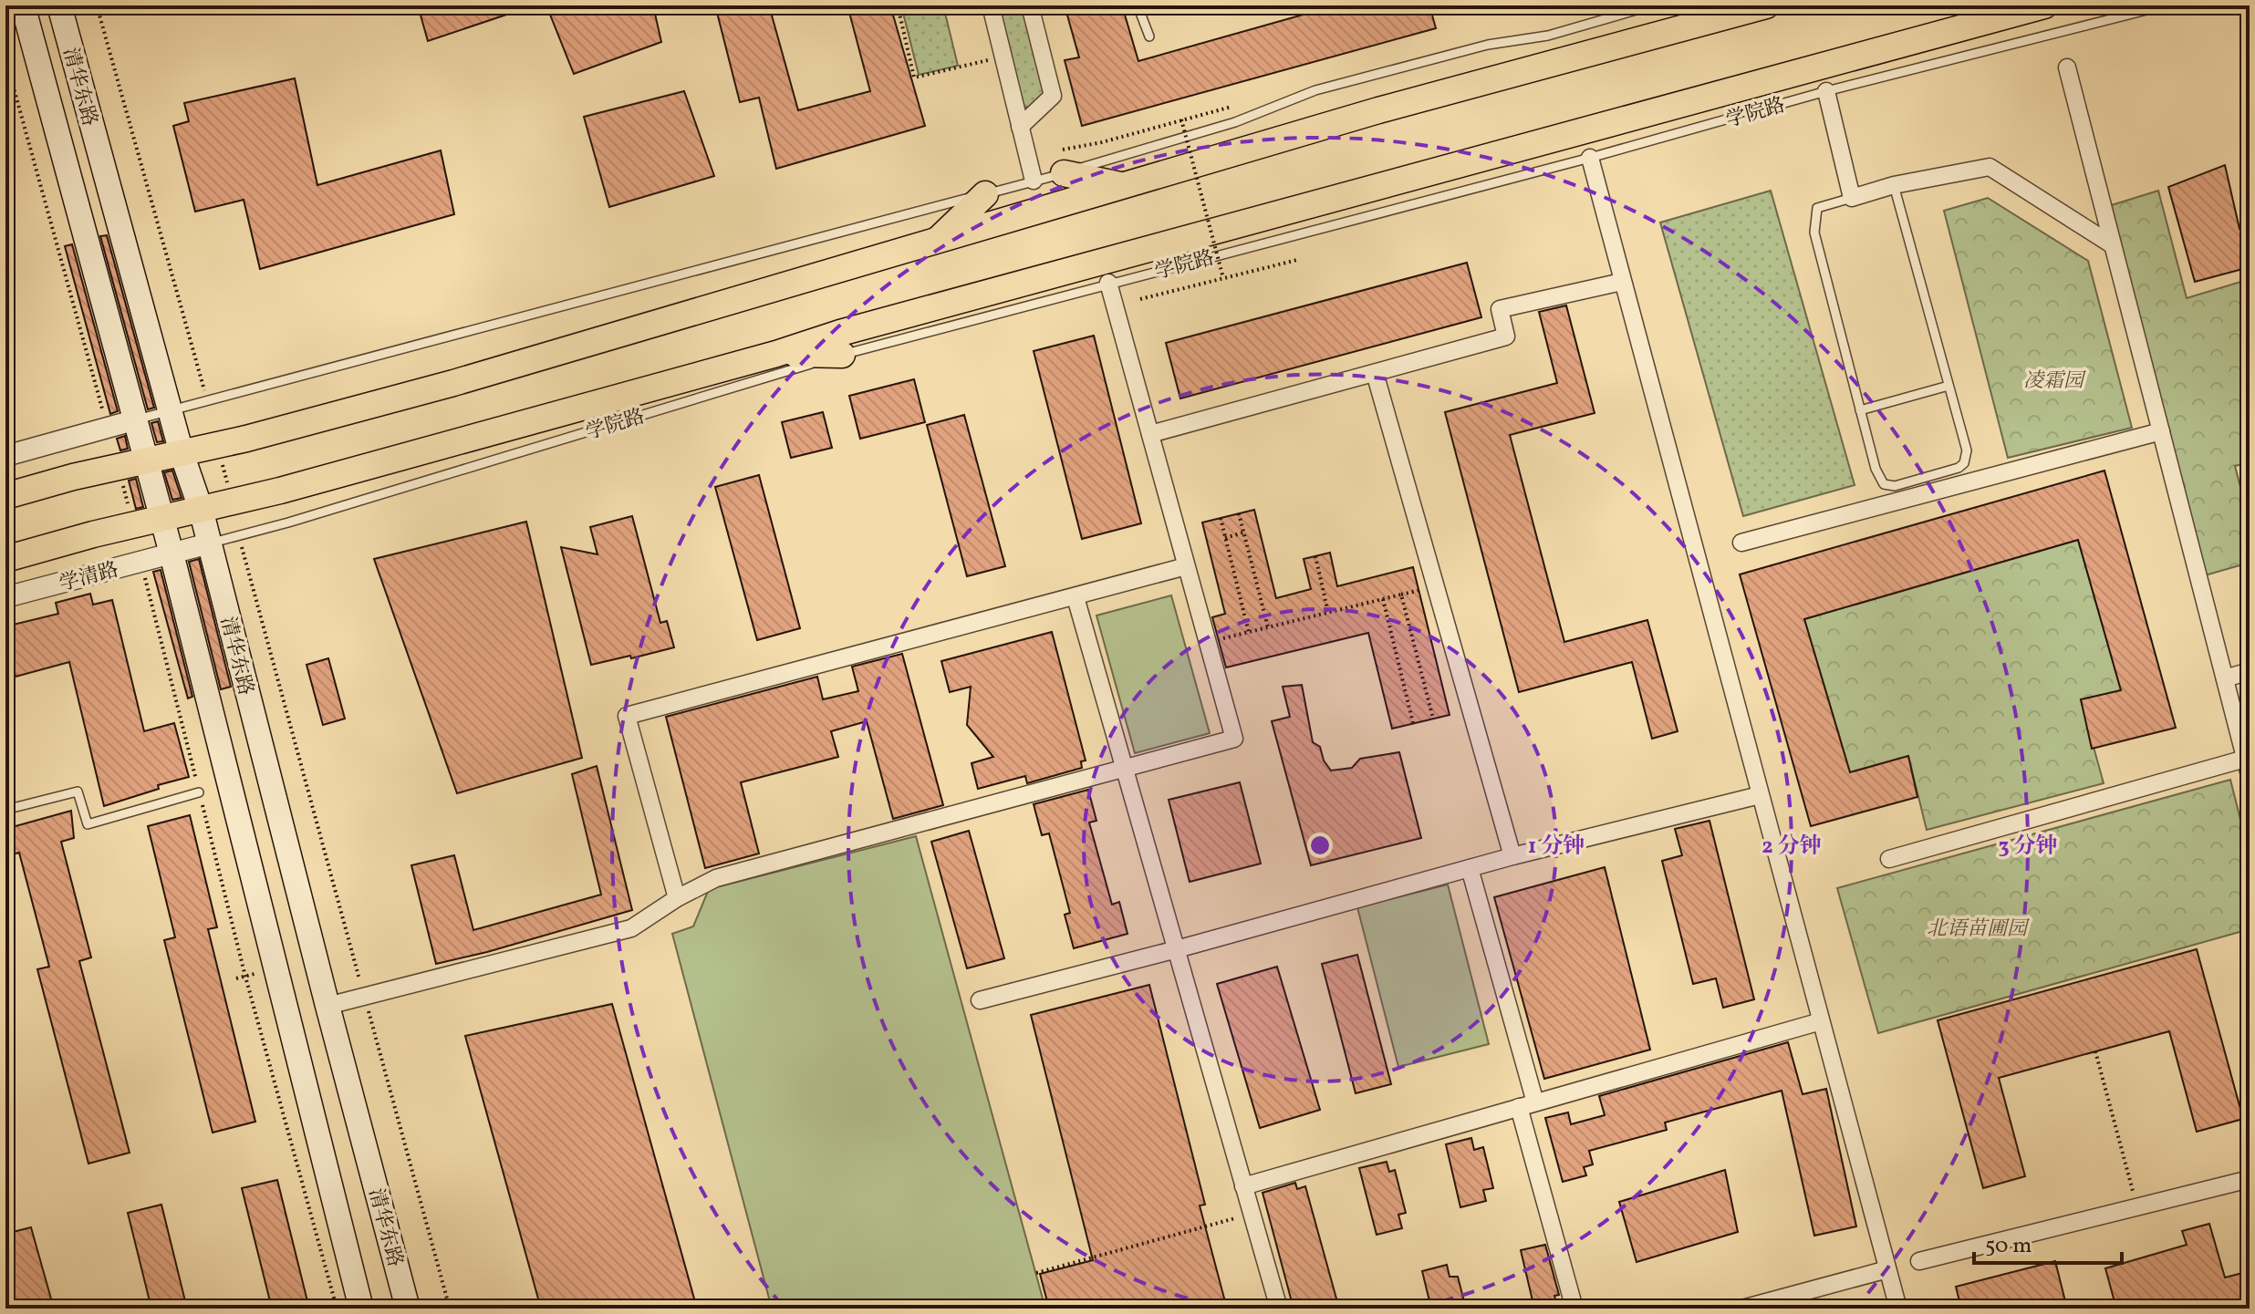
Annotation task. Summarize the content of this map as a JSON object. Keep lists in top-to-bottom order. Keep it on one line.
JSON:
{"streets":{"main road":["清华东路","学院路","学清路"]},"crossings":[["清华东路","学院路"],["清华东路","学清路"],["学院路","学清路"]],"parks":["凌霜园","北语苗圃园"],"scale_bar":"50 m","rings":["1 分钟","2 分钟","3 分钟"]}
